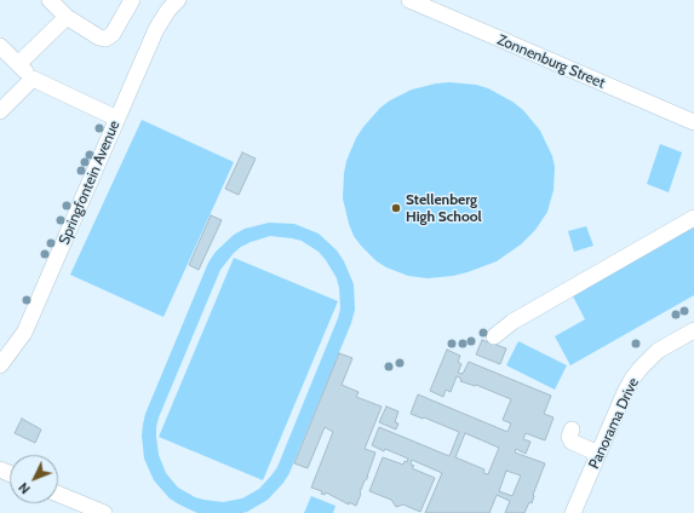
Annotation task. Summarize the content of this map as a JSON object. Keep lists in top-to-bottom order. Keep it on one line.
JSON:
{"streets":{"street":["Zonnenburg Street","Springfontein Avenue","Panorama Drive"]},"places":["Stellenberg High School"],"north":"bottom left"}
